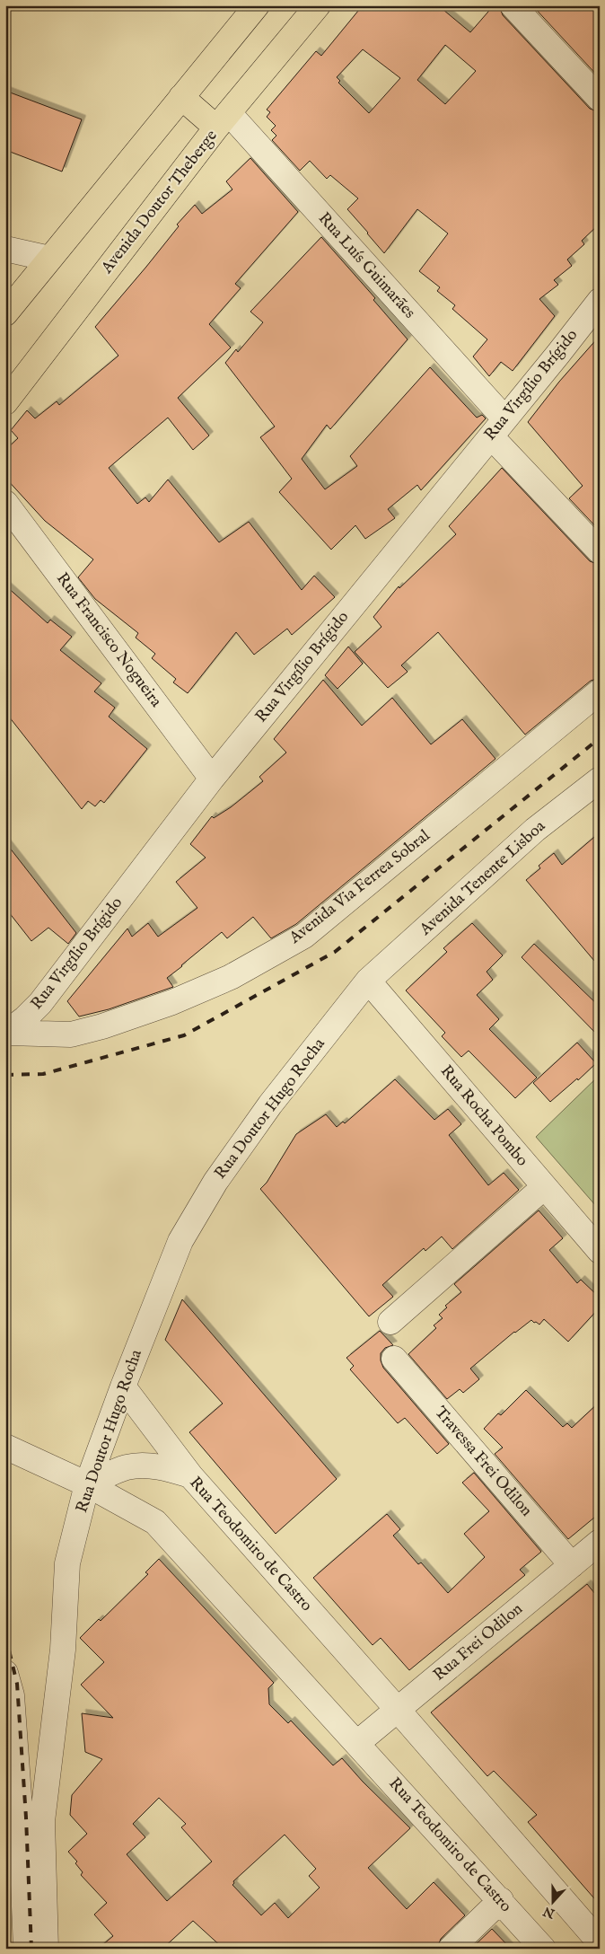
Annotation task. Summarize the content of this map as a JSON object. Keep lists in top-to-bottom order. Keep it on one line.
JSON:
{"streets":{"main road":["Avenida Doutor Theberge"],"street":["Rua Luís Guimarães","Rua Virgílio Brígido","Rua Francisco Nogueira","Avenida Tenente Lisboa","Avenida Via Ferrea Sobral","Rua Doutor Hugo Rocha","Rua Rocha Pombo","Travessa Frei Odilon","Rua Teodomiro de Castro","Rua Frei Odilon"]},"crossings":[["Avenida Doutor Theberge","Rua Luís Guimarães"],["Rua Luís Guimarães","Rua Virgílio Brígido"],["Rua Virgílio Brígido","Rua Francisco Nogueira"],["Rua Virgílio Brígido","Avenida Via Ferrea Sobral"],["Avenida Tenente Lisboa","Rua Doutor Hugo Rocha"],["Avenida Tenente Lisboa","Rua Rocha Pombo"],["Rua Doutor Hugo Rocha","Rua Rocha Pombo"],["Rua Doutor Hugo Rocha","Rua Teodomiro de Castro"],["Travessa Frei Odilon","Rua Frei Odilon"],["Rua Teodomiro de Castro","Rua Frei Odilon"]],"north":"bottom"}
